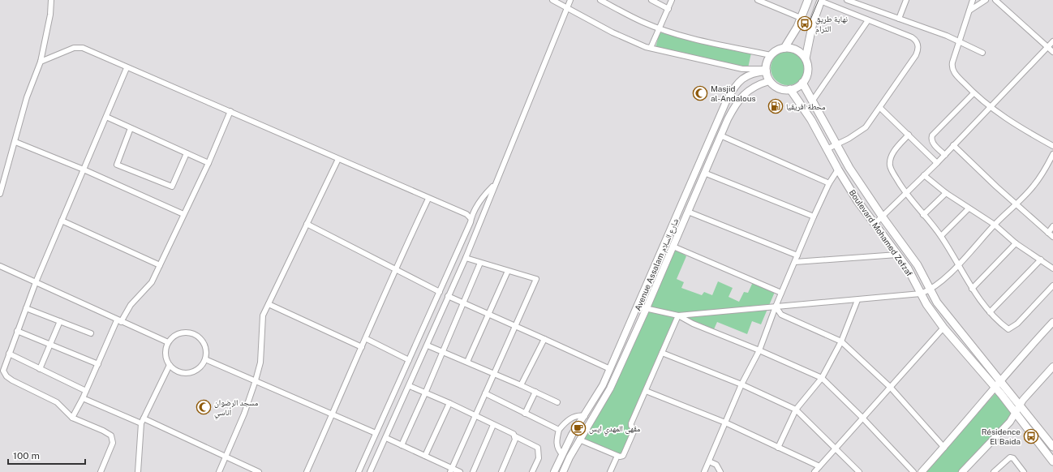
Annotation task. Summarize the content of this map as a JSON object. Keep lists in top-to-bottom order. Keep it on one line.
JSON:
{"streets":{"main road":["Boulevard Mohamed Zefzaf"],"street":["Avenue Assalam شارع السلام"]},"crossings":[["Boulevard Mohamed Zefzaf","Avenue Assalam شارع السلام"]],"places":{"bus stop":["نهاية طريق الترام","Résidence El Baida"],"mosque":["Masjid al-Andalous","مسجد الرضوان أناسي"],"fuel station":["محطة افريقيا"],"cafe":["مقهى المهدي ايس"]},"scale_bar":"100 m"}
